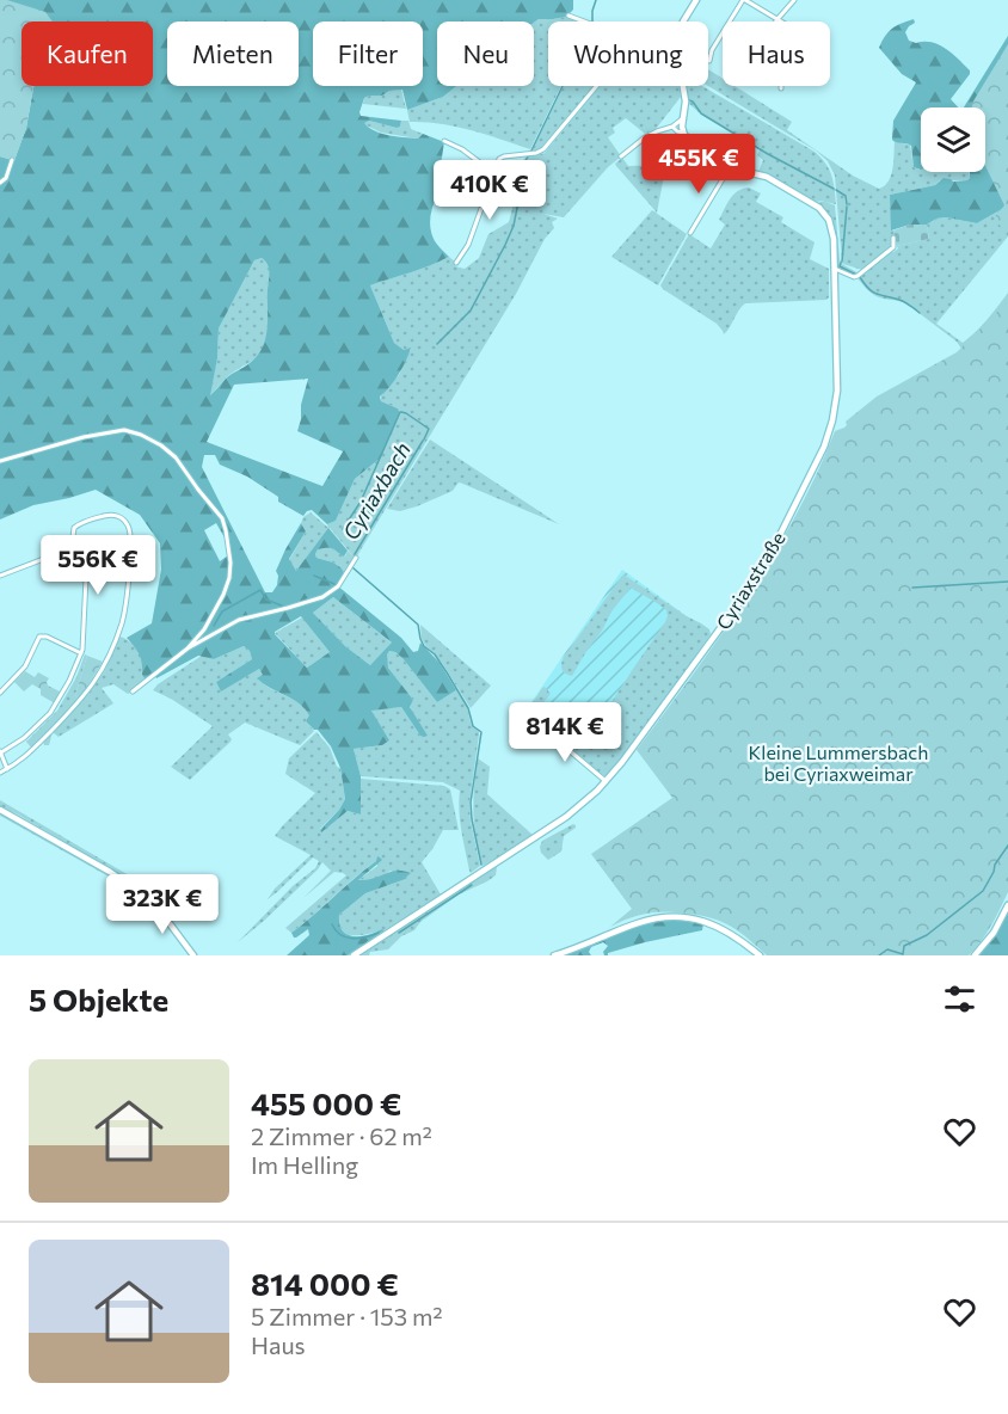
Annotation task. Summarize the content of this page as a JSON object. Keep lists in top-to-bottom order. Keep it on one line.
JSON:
{"streets":{"street":["Cyriaxstraße"]},"water":["Cyriaxbach"],"parks":["Kleine Lummersbach bei Cyriaxweimar"],"page":{"chip":["Kaufen","Mieten","Filter","Neu","Wohnung","Haus"],"price":["455K €","410K €","556K €","814K €","323K €"],"heading":"5 Objekte","list":[{"name":"455 000 €","note":"2 Zimmer · 62 m² · Im Helling"},{"name":"814 000 €","note":"5 Zimmer · 153 m² · Haus"}]}}
